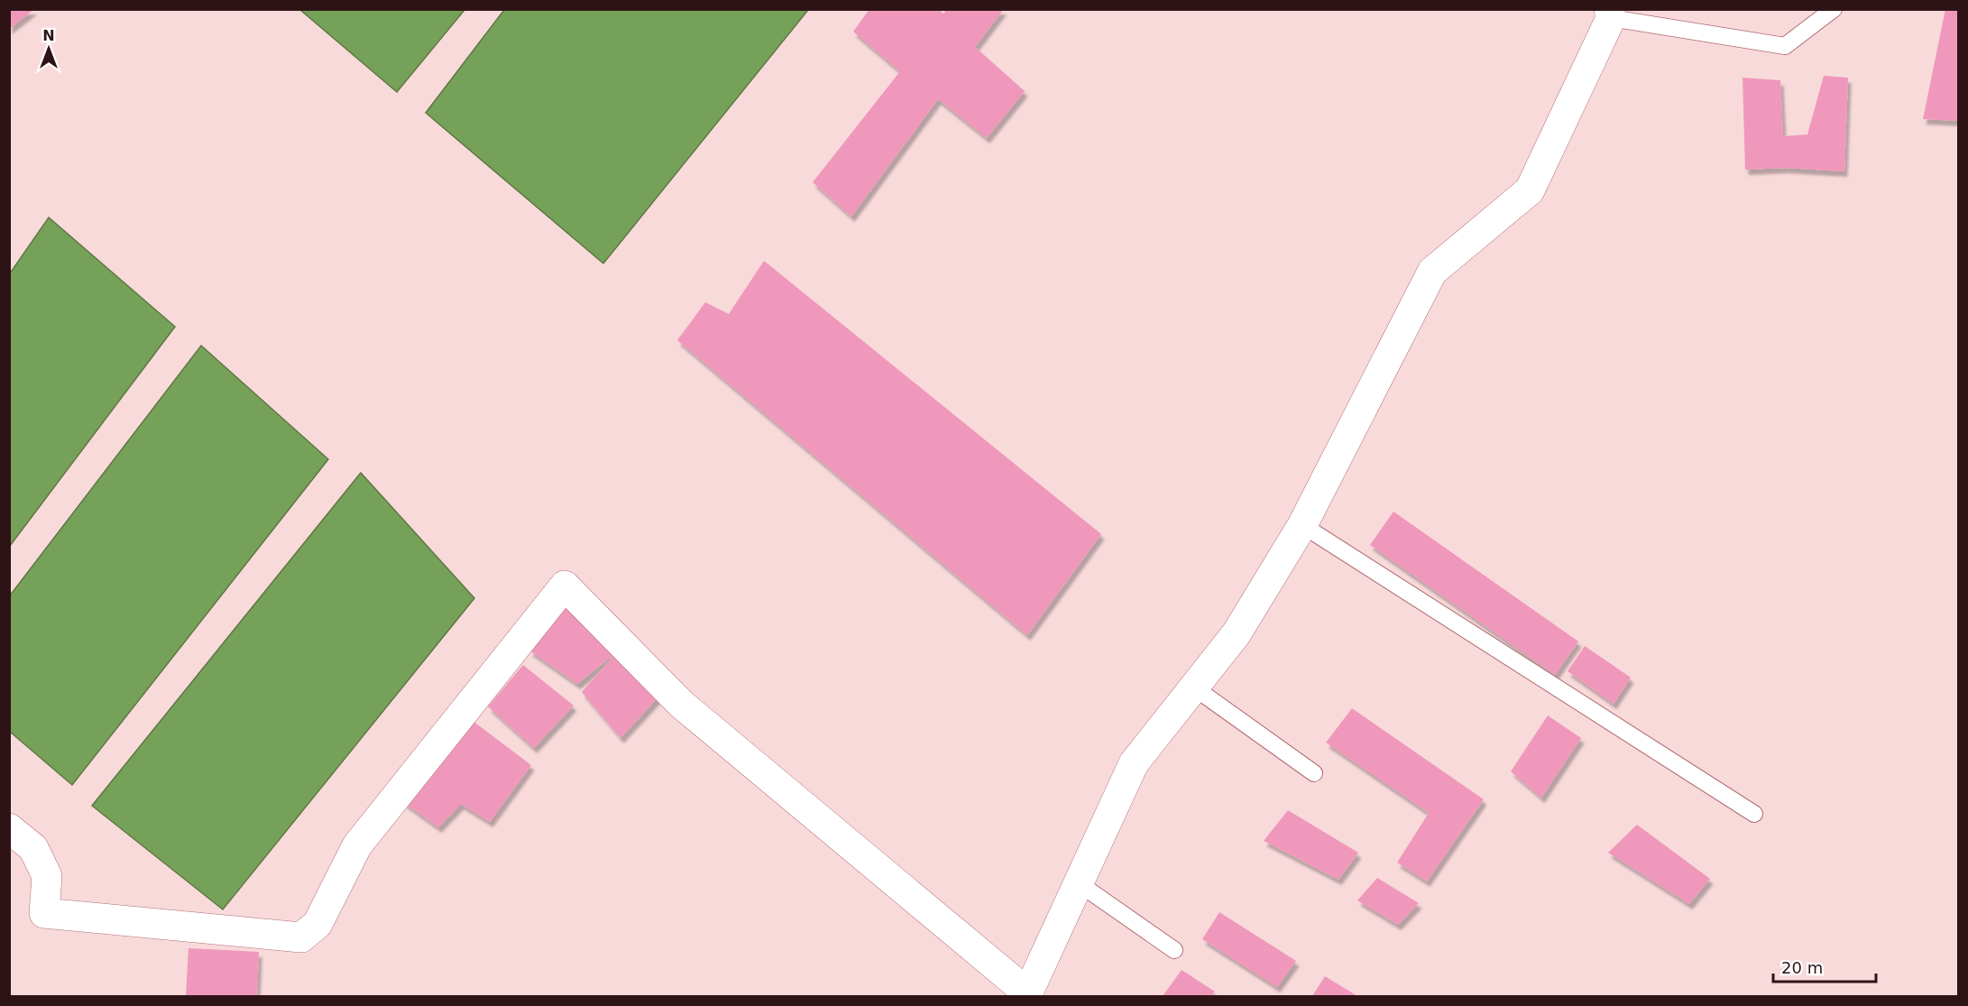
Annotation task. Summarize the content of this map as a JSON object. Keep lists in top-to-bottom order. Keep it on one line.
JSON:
{"scale_bar":"20 m","north":"top"}
